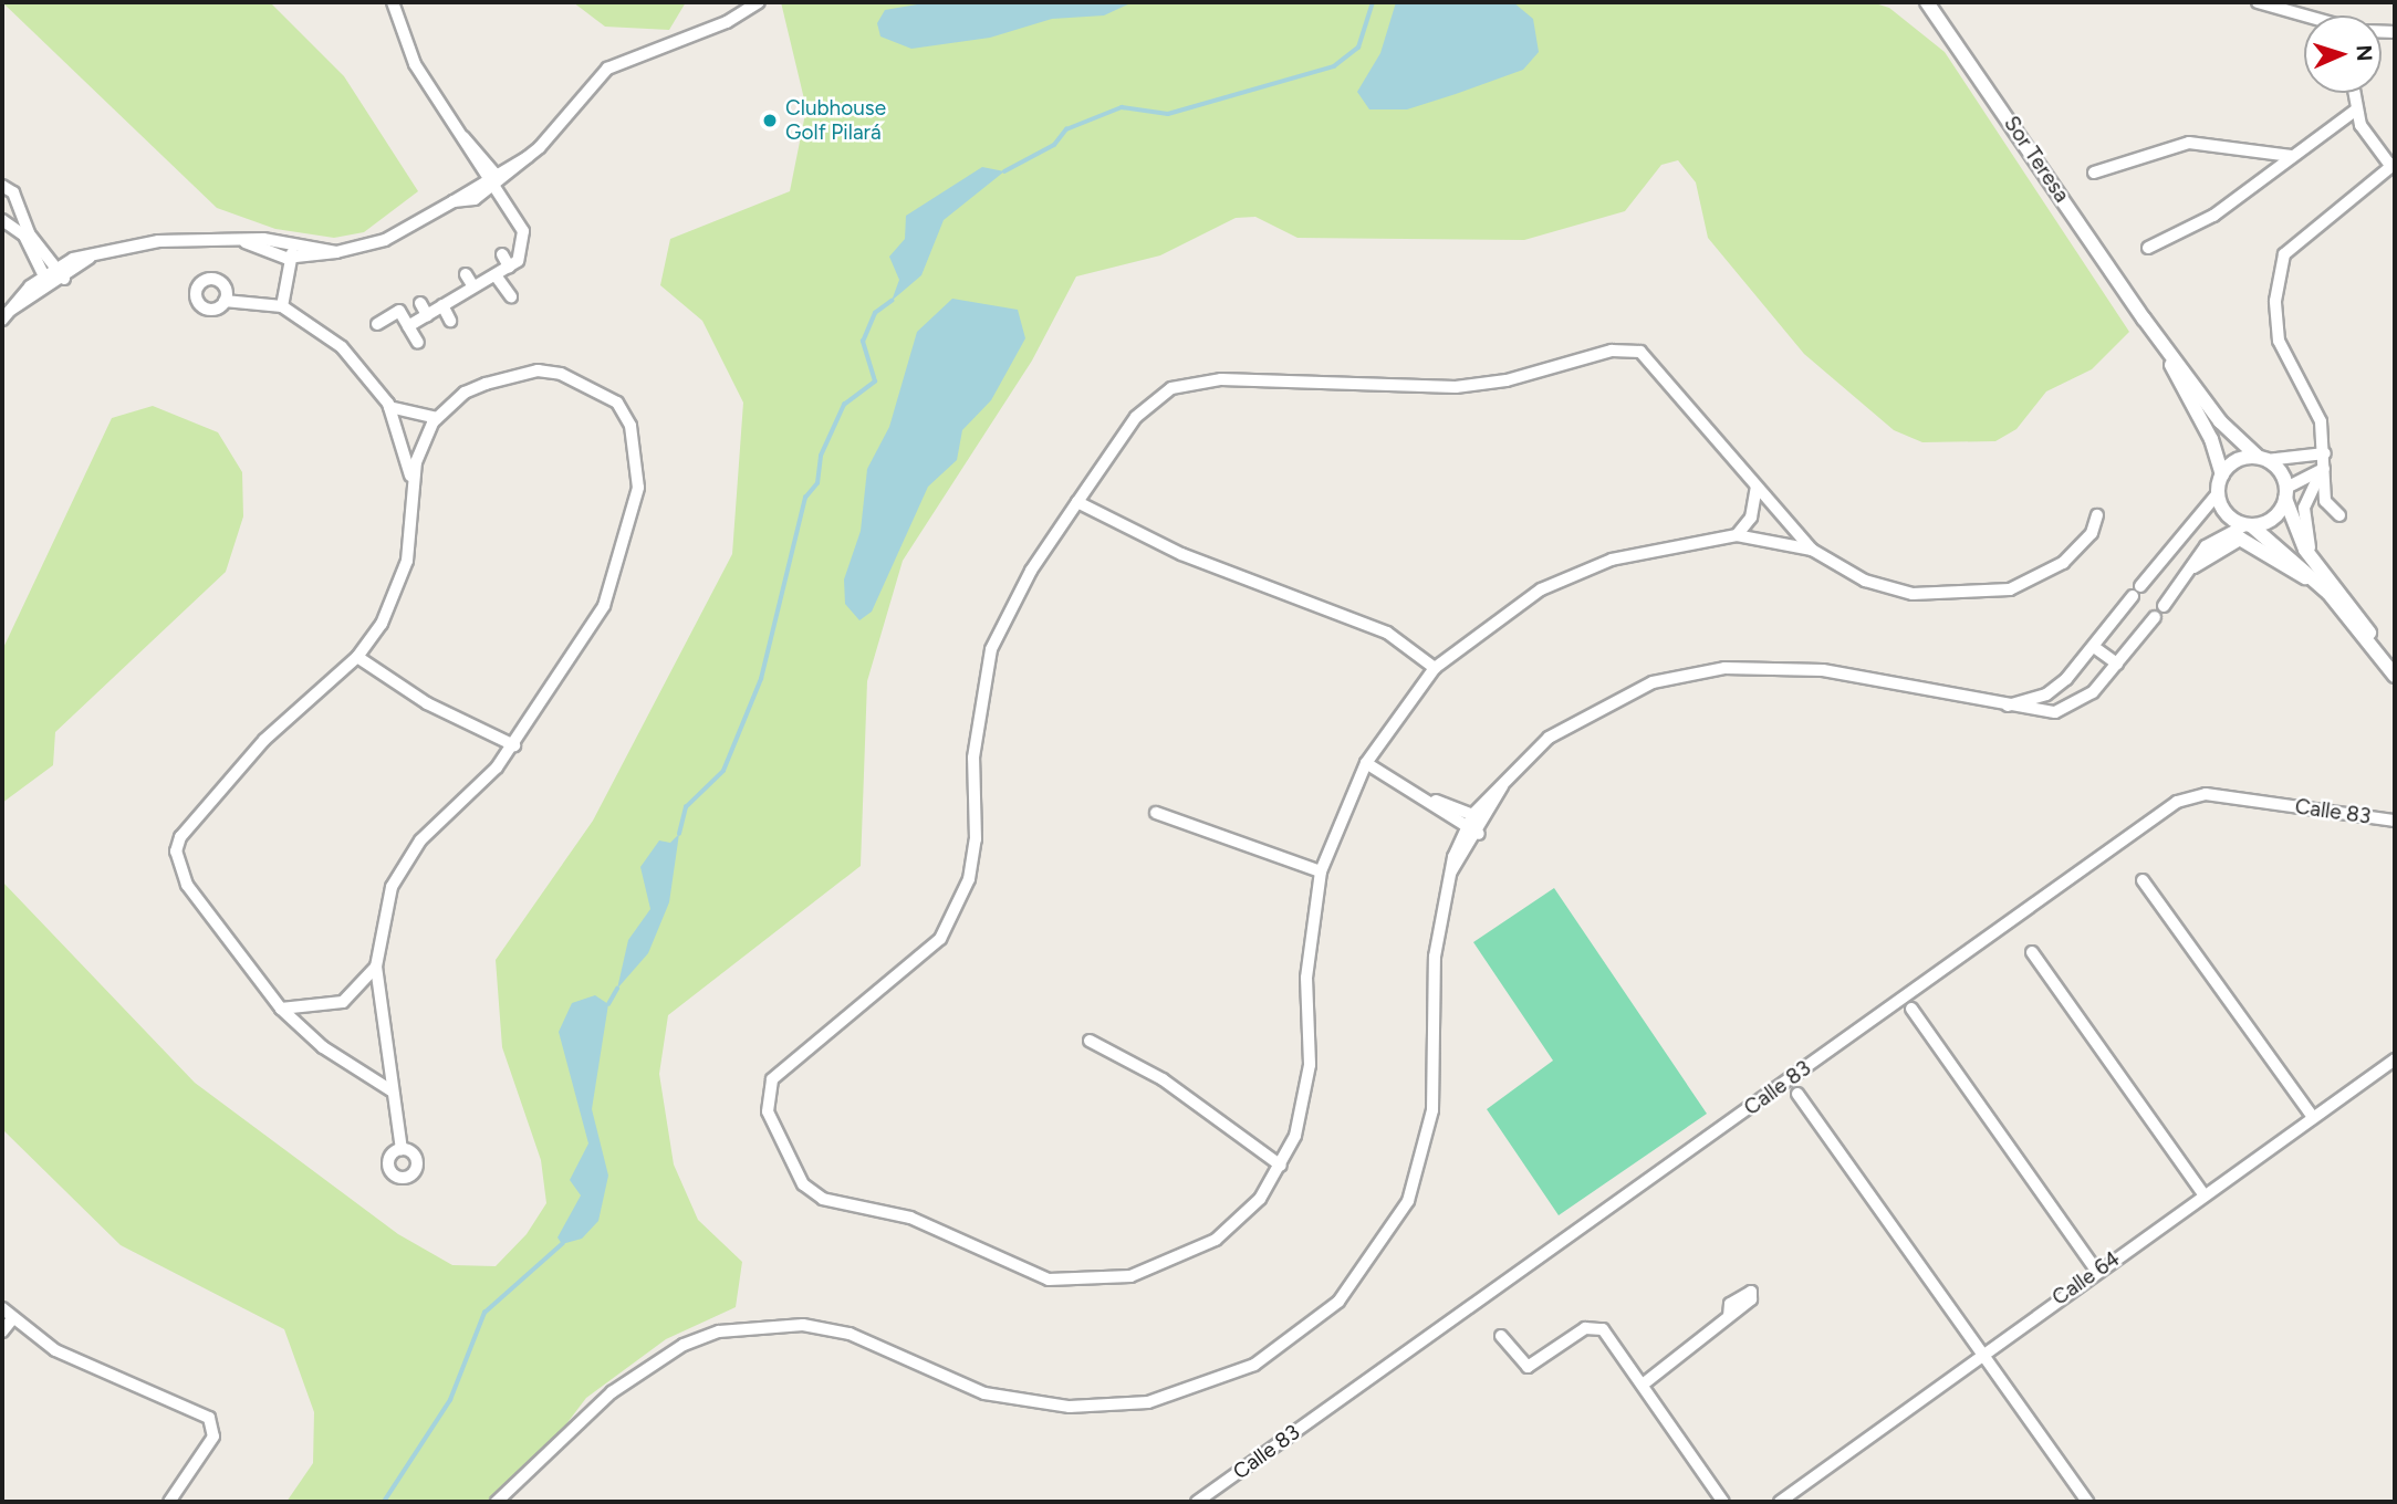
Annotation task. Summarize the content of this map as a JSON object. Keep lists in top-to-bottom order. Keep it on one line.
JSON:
{"streets":{"street":["Sor Teresa","Calle 83","Calle 64"]},"places":["Clubhouse Golf Pilará"],"north":"right"}
